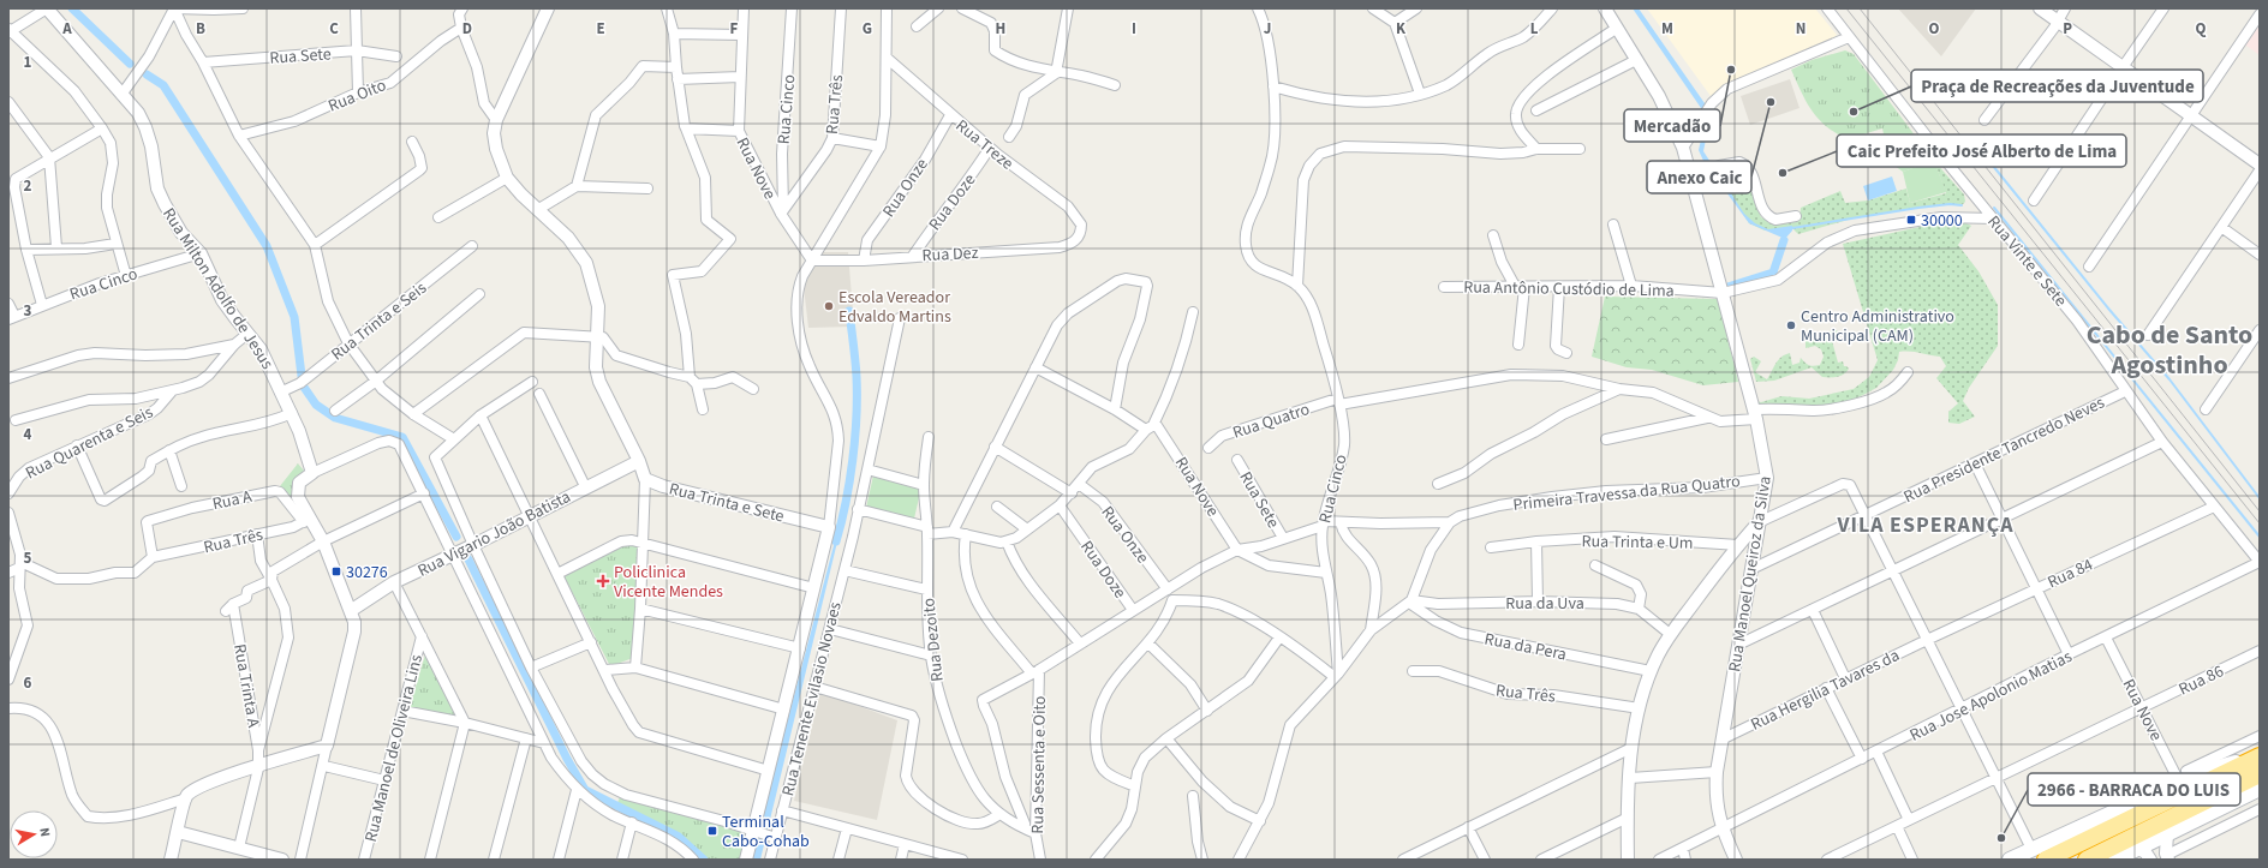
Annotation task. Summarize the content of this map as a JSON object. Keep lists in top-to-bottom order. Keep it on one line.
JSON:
{"streets":{"street":["Rua Sete","Rua Oito","Rua Três","Rua Cinco","Rua Treze","Rua Nove","Rua Onze","Rua Doze","Rua Dez","Rua Vinte e Sete","Rua Milton Adolfo de Jesus","Rua Antônio Custódio de Lima","Rua Trinta e Seis","Rua Quatro","Rua Quarenta e Seis","Rua Presidente Tancredo Neves","Primeira Travessa da Rua Quatro","Rua A","Rua Trinta e Sete","Rua Vigario João Batista","Rua Trinta e Um","Rua 84","Rua Manoel Queiroz da Silva","Rua da Uva","Rua Dezoito","Rua da Pera","Rua 86","Rua Trinta A","Rua Hergilia Tavares da","Rua Jose Apolonio Matias","Rua Tenente Evilasio Novaes","Rua Manoel de Oliveira Lins","Rua Sessenta e Oito"]},"crossings":[["Rua Três","Rua Cinco"],["Rua Três","Rua Nove"],["Rua Três","Rua A"],["Rua Cinco","Rua Nove"],["Rua Cinco","Rua Milton Adolfo de Jesus"],["Rua Cinco","Rua Quatro"],["Rua Treze","Rua Onze"],["Rua Treze","Rua Doze"],["Rua Treze","Rua Dez"],["Rua Nove","Rua Dez"],["Rua Nove","Rua 86"],["Rua Nove","Rua Jose Apolonio Matias"],["Rua Onze","Rua Dez"],["Rua Doze","Rua Dez"],["Rua Vinte e Sete","Rua Antônio Custódio de Lima"],["Rua Vinte e Sete","Rua Presidente Tancredo Neves"],["Rua Vinte e Sete","Rua 84"],["Rua Vinte e Sete","Rua Jose Apolonio Matias"],["Rua Milton Adolfo de Jesus","Rua Trinta e Seis"],["Rua Antônio Custódio de Lima","Rua Manoel Queiroz da Silva"],["Rua Presidente Tancredo Neves","Rua Manoel Queiroz da Silva"],["Primeira Travessa da Rua Quatro","Rua Manoel Queiroz da Silva"],["Rua 84","Rua Hergilia Tavares da"],["Rua Manoel Queiroz da Silva","Rua Hergilia Tavares da"],["Rua Manoel Queiroz da Silva","Rua Jose Apolonio Matias"],["Rua da Uva","Rua da Pera"],["Rua Dezoito","Rua Sessenta e Oito"]],"districts":["Cabo de Santo Agostinho","VILA ESPERANÇA"],"places":{"other":["Mercadão","Anexo Caic","Praça de Recreações da Juventude","Caic Prefeito José Alberto de Lima","Escola Vereador Edvaldo Martins","Centro Administrativo Municipal (CAM)","2966 - BARRACA DO LUIS"],"transit":["30000","30276","Terminal Cabo-Cohab"],"health":["Policlinica Vicente Mendes"]},"north":"right","grid":{"columns":["A","B","C","D","E","F","G","H","I","J","K","L","M","N","O","P","Q"],"rows":["1","2","3","4","5","6"]}}
